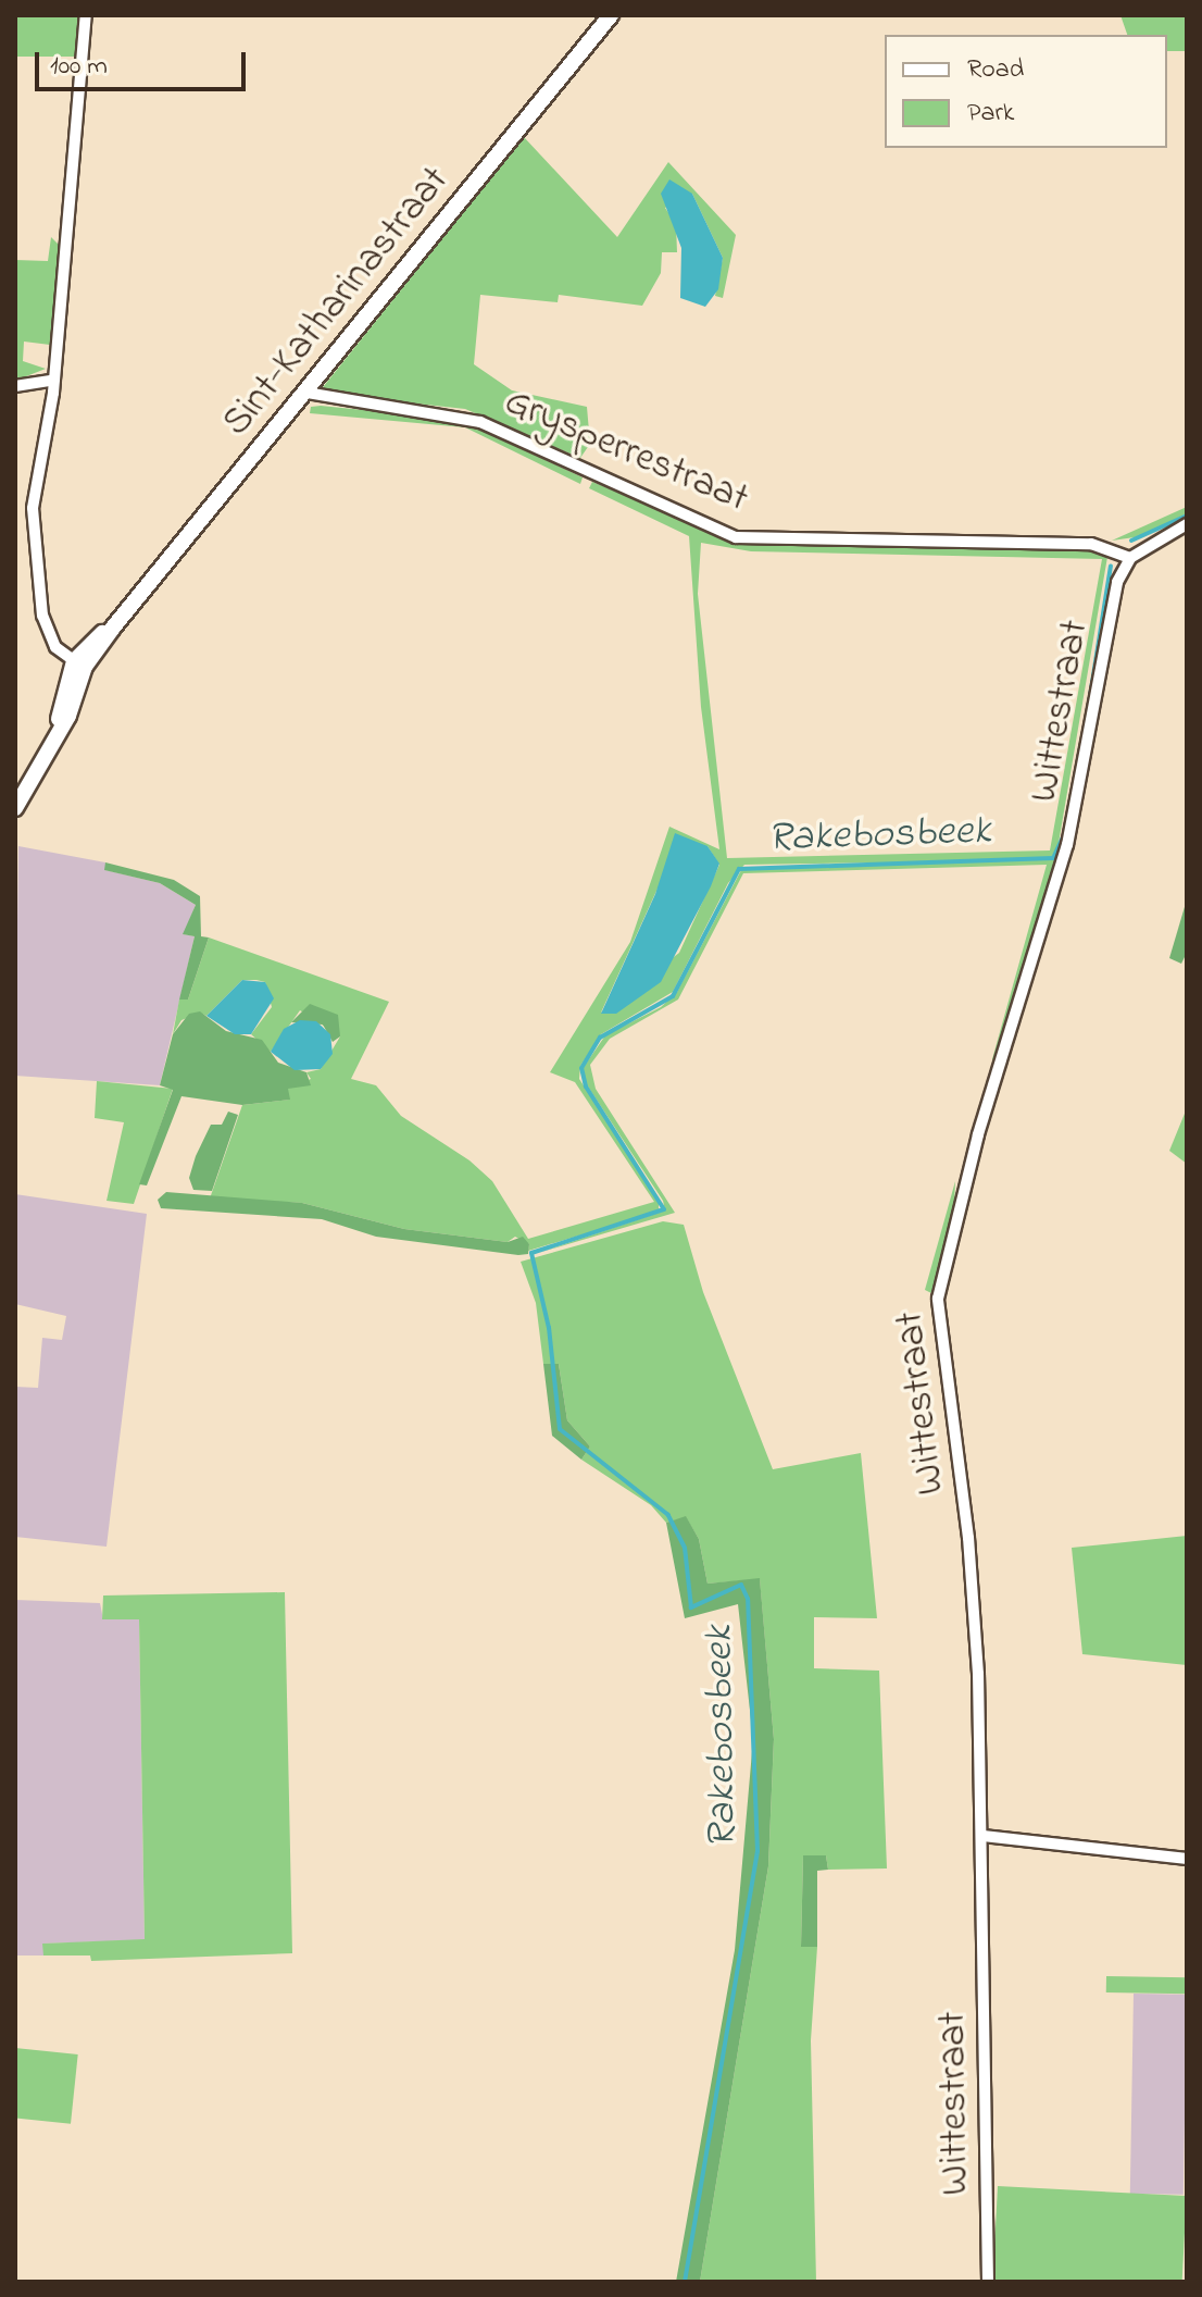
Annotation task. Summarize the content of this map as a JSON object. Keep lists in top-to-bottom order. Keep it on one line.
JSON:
{"streets":{"street":["Sint-Katharinastraat","Grysperrestraat","Wittestraat"]},"crossings":[["Sint-Katharinastraat","Grysperrestraat"],["Grysperrestraat","Wittestraat"]],"water":["Rakebosbeek"],"legend":["Road","Park"],"scale_bar":"100 m"}
